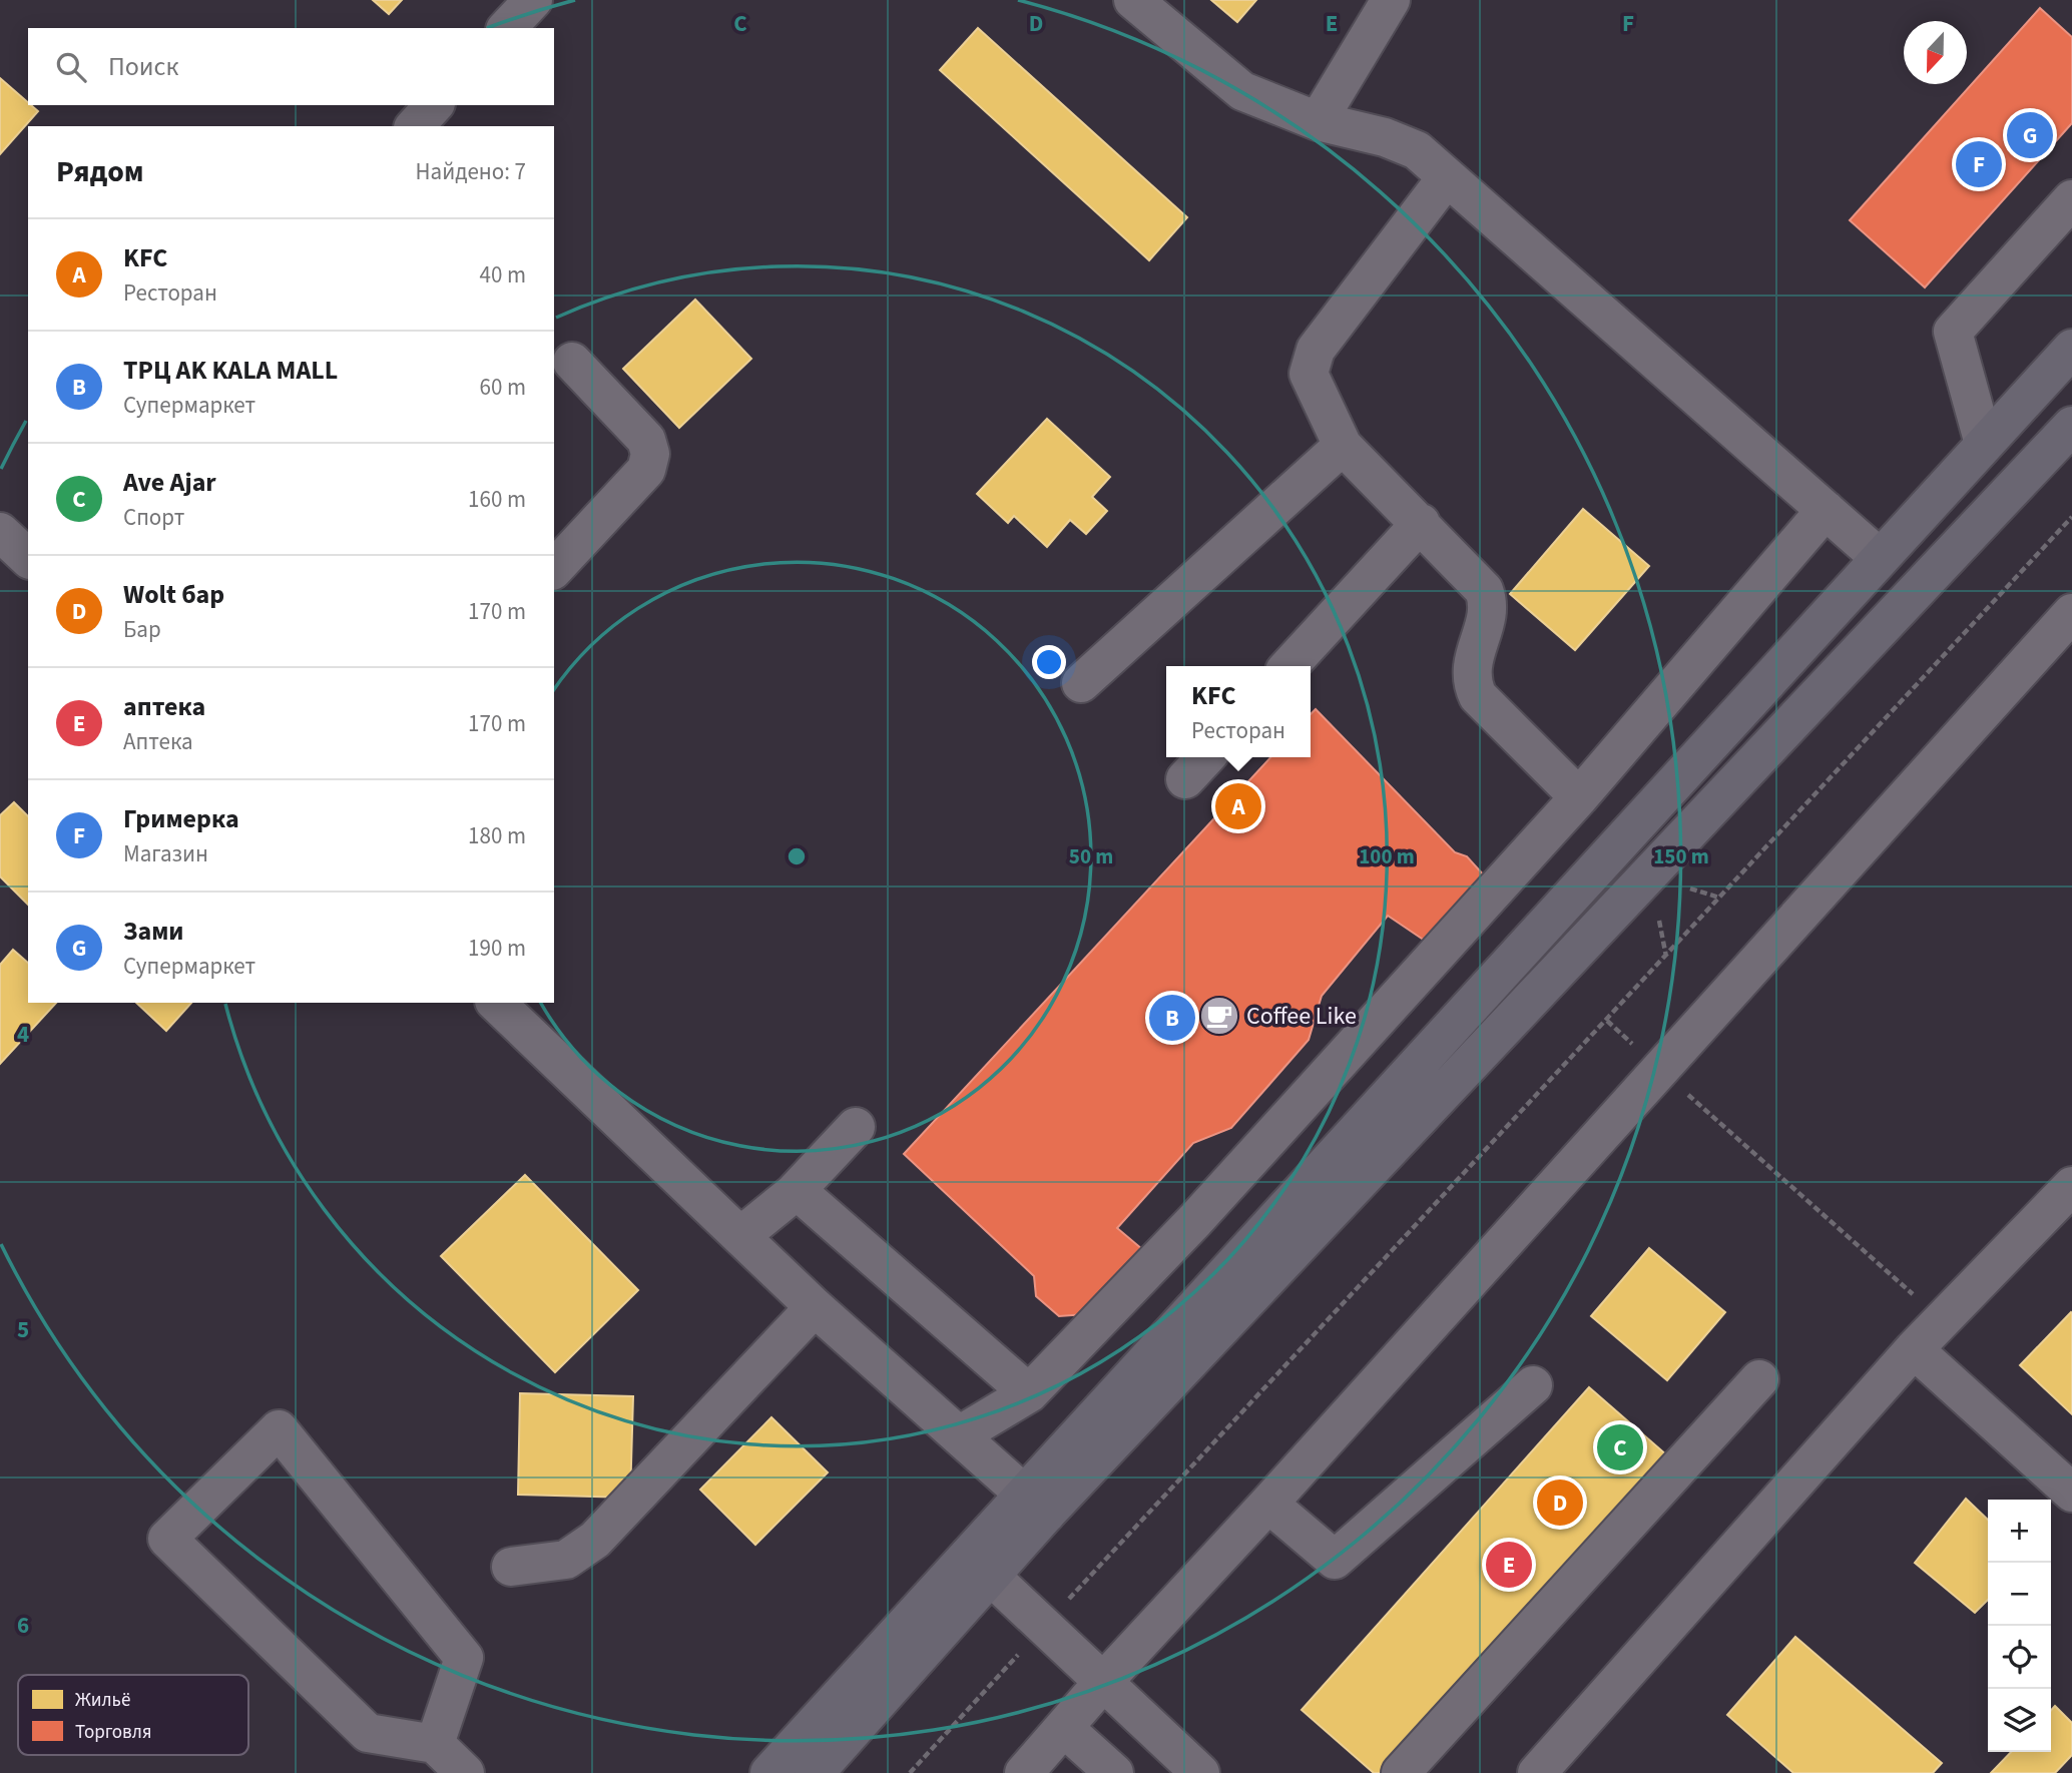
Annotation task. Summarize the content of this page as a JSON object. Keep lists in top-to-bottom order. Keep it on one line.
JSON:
{"places":{"cafe":["Coffee Like"]},"legend":["Жильё","Торговля"],"north":"bottom","page":{"search":"Поиск","pins":["G","F","A","B","C","D","E"],"heading":["Рядом","Найдено: 7"],"list":[{"mark":"A","name":"KFC","note":"Ресторан","value":"40 m"},{"mark":"B","name":"ТРЦ AK KALA MALL","note":"Супермаркет","value":"60 m"},{"mark":"C","name":"Ave Ajar","note":"Спорт","value":"160 m"},{"mark":"D","name":"Wolt бар","note":"Бар","value":"170 m"},{"mark":"E","name":"аптека","note":"Аптека","value":"170 m"},{"mark":"F","name":"Гримерка","note":"Магазин","value":"180 m"},{"mark":"G","name":"Зами","note":"Супермаркет","value":"190 m"}],"popup":["KFC","Ресторан"],"map_buttons":["+","−"]},"grid":{"columns":["C","D","E","F"],"rows":["4","5","6"]},"rings":["50 m","100 m","150 m"]}
